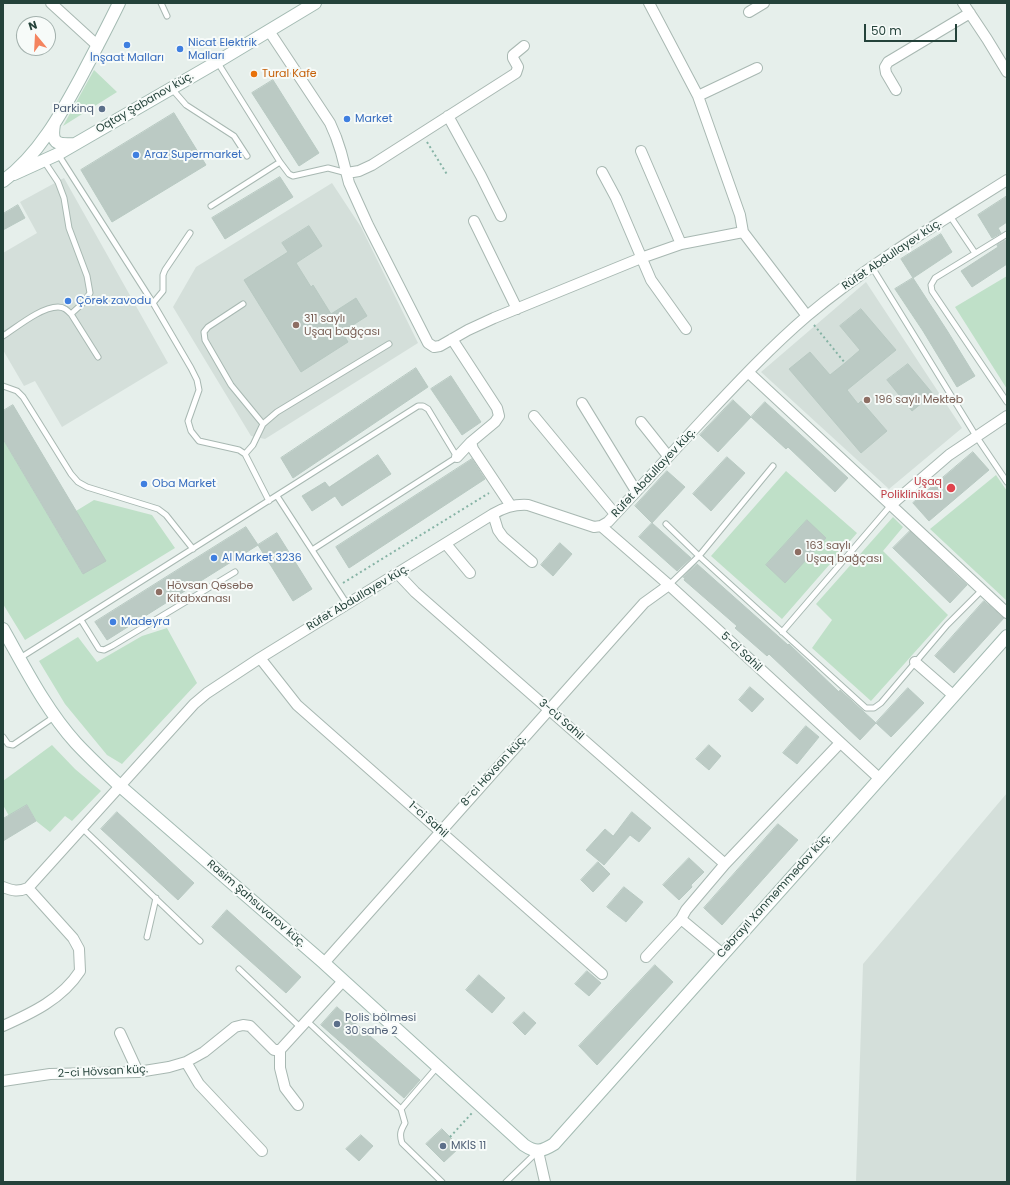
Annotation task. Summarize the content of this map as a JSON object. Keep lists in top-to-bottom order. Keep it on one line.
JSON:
{"streets":{"street":["Oqtay Şabanov küç.","Rüfət Abdullayev küç.","5-ci Sahil","3-cü Sahil","8-ci Hövsan küç.","1-ci Sahil","Cəbrayıl Xanməmmədov küç.","Rasim Şahsuvarov küç.","2-ci Hövsan küç."]},"crossings":[["Rüfət Abdullayev küç.","5-ci Sahil"],["Rüfət Abdullayev küç.","3-cü Sahil"],["Rüfət Abdullayev küç.","1-ci Sahil"],["Rüfət Abdullayev küç.","Rasim Şahsuvarov küç."],["5-ci Sahil","8-ci Hövsan küç."],["5-ci Sahil","Cəbrayıl Xanməmmədov küç."],["3-cü Sahil","8-ci Hövsan küç."],["8-ci Hövsan küç.","1-ci Sahil"],["8-ci Hövsan küç.","Rasim Şahsuvarov küç."],["Cəbrayıl Xanməmmədov küç.","Rasim Şahsuvarov küç."]],"places":["İnşaat Malları","Nicat Elektrik Malları","Tural Kafe","Parkinq","Market","Araz Supermarket","Çörək zavodu","311 saylı Uşaq bağçası","196 saylı Məktəb","Oba Market","Uşaq Poliklinikası","163 saylı Uşaq bağçası","Al Market 3236","Hövsan Qəsəbə Kitabxanası","Madeyra","Polis bölməsi 30 sahə 2","MKİS 11"],"scale_bar":"50 m","north":"top"}
